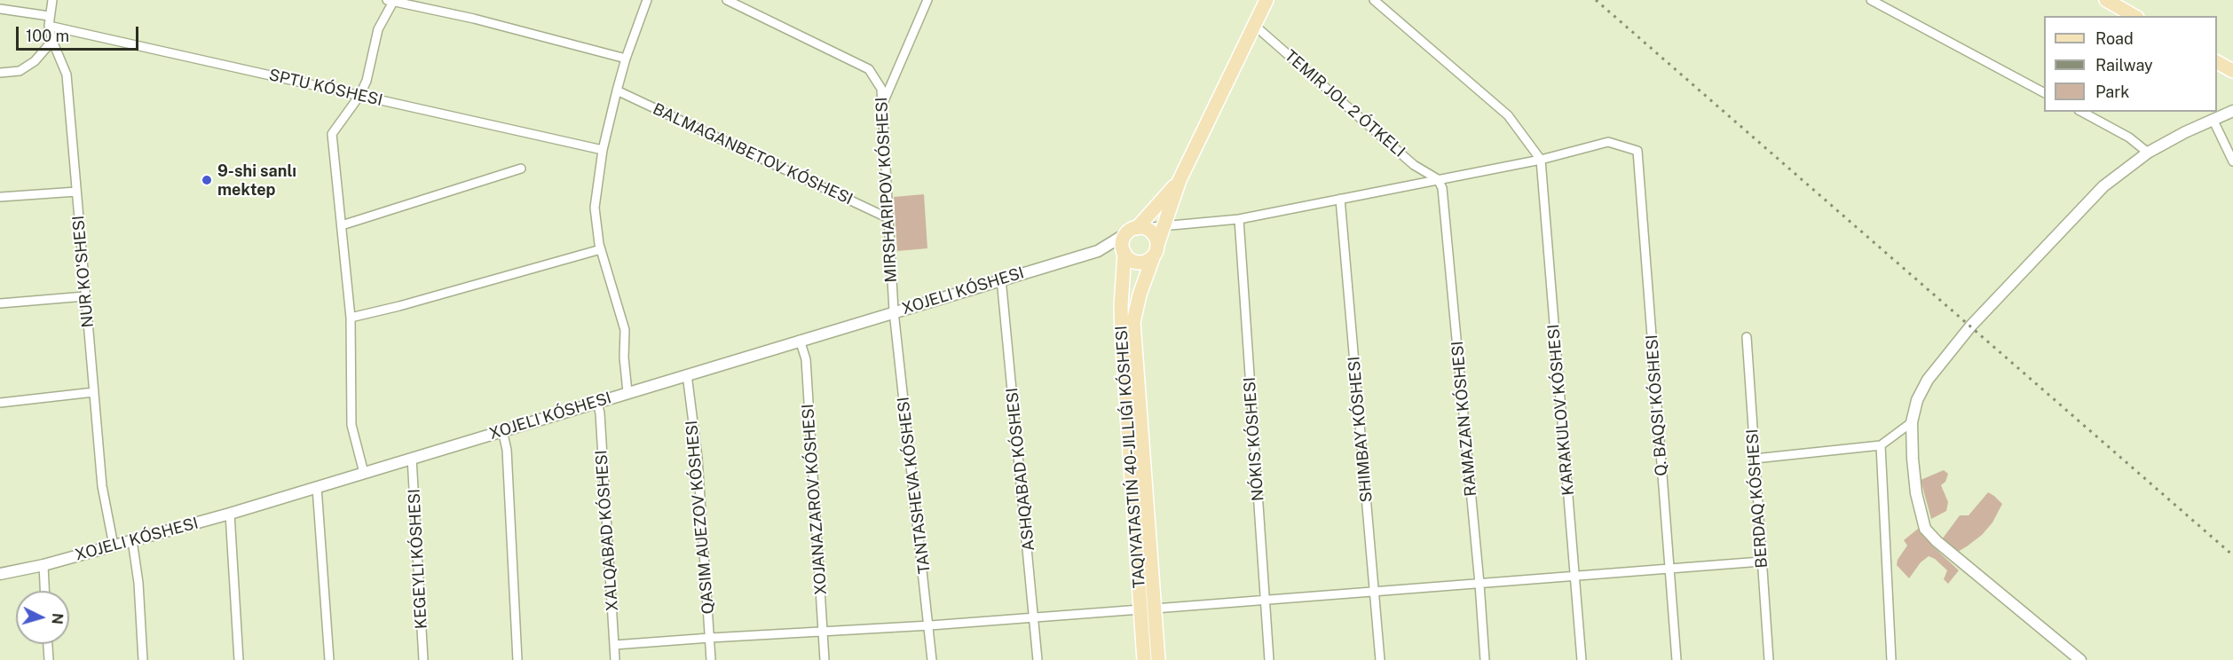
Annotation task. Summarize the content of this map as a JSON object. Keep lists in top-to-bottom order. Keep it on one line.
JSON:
{"streets":{"street":["SPTU KÓSHESI","TEMIR JOL 2 ÓTKELI","BALMAGANBETOV KÓSHESI","MIRSHARIPOV KÓSHESI","NUR KO'SHESI","XOJELI KÓSHESI","KARAKULOV KÓSHESI","RAMAZAN KÓSHESI","NÓKIS KÓSHESI","ASHQABAD KÓSHESI","TANTASHEVA KÓSHESI","BERDAQ KÓSHESI","XOJANAZAROV KÓSHESI","XALQABAD KÓSHESI","KEGEYLI KÓSHESI"]},"crossings":[["SPTU KÓSHESI","NUR KO'SHESI"],["TEMIR JOL 2 ÓTKELI","RAMAZAN KÓSHESI"],["BALMAGANBETOV KÓSHESI","MIRSHARIPOV KÓSHESI"],["MIRSHARIPOV KÓSHESI","XOJELI KÓSHESI"],["MIRSHARIPOV KÓSHESI","TANTASHEVA KÓSHESI"],["NUR KO'SHESI","XOJELI KÓSHESI"],["XOJELI KÓSHESI","ASHQABAD KÓSHESI"],["XOJELI KÓSHESI","TANTASHEVA KÓSHESI"],["XOJELI KÓSHESI","XOJANAZAROV KÓSHESI"],["XOJELI KÓSHESI","XALQABAD KÓSHESI"],["XOJELI KÓSHESI","KEGEYLI KÓSHESI"]],"places":["9-shi sanlı mektep"],"legend":["Road","Railway","Park"],"scale_bar":"100 m","north":"right"}
